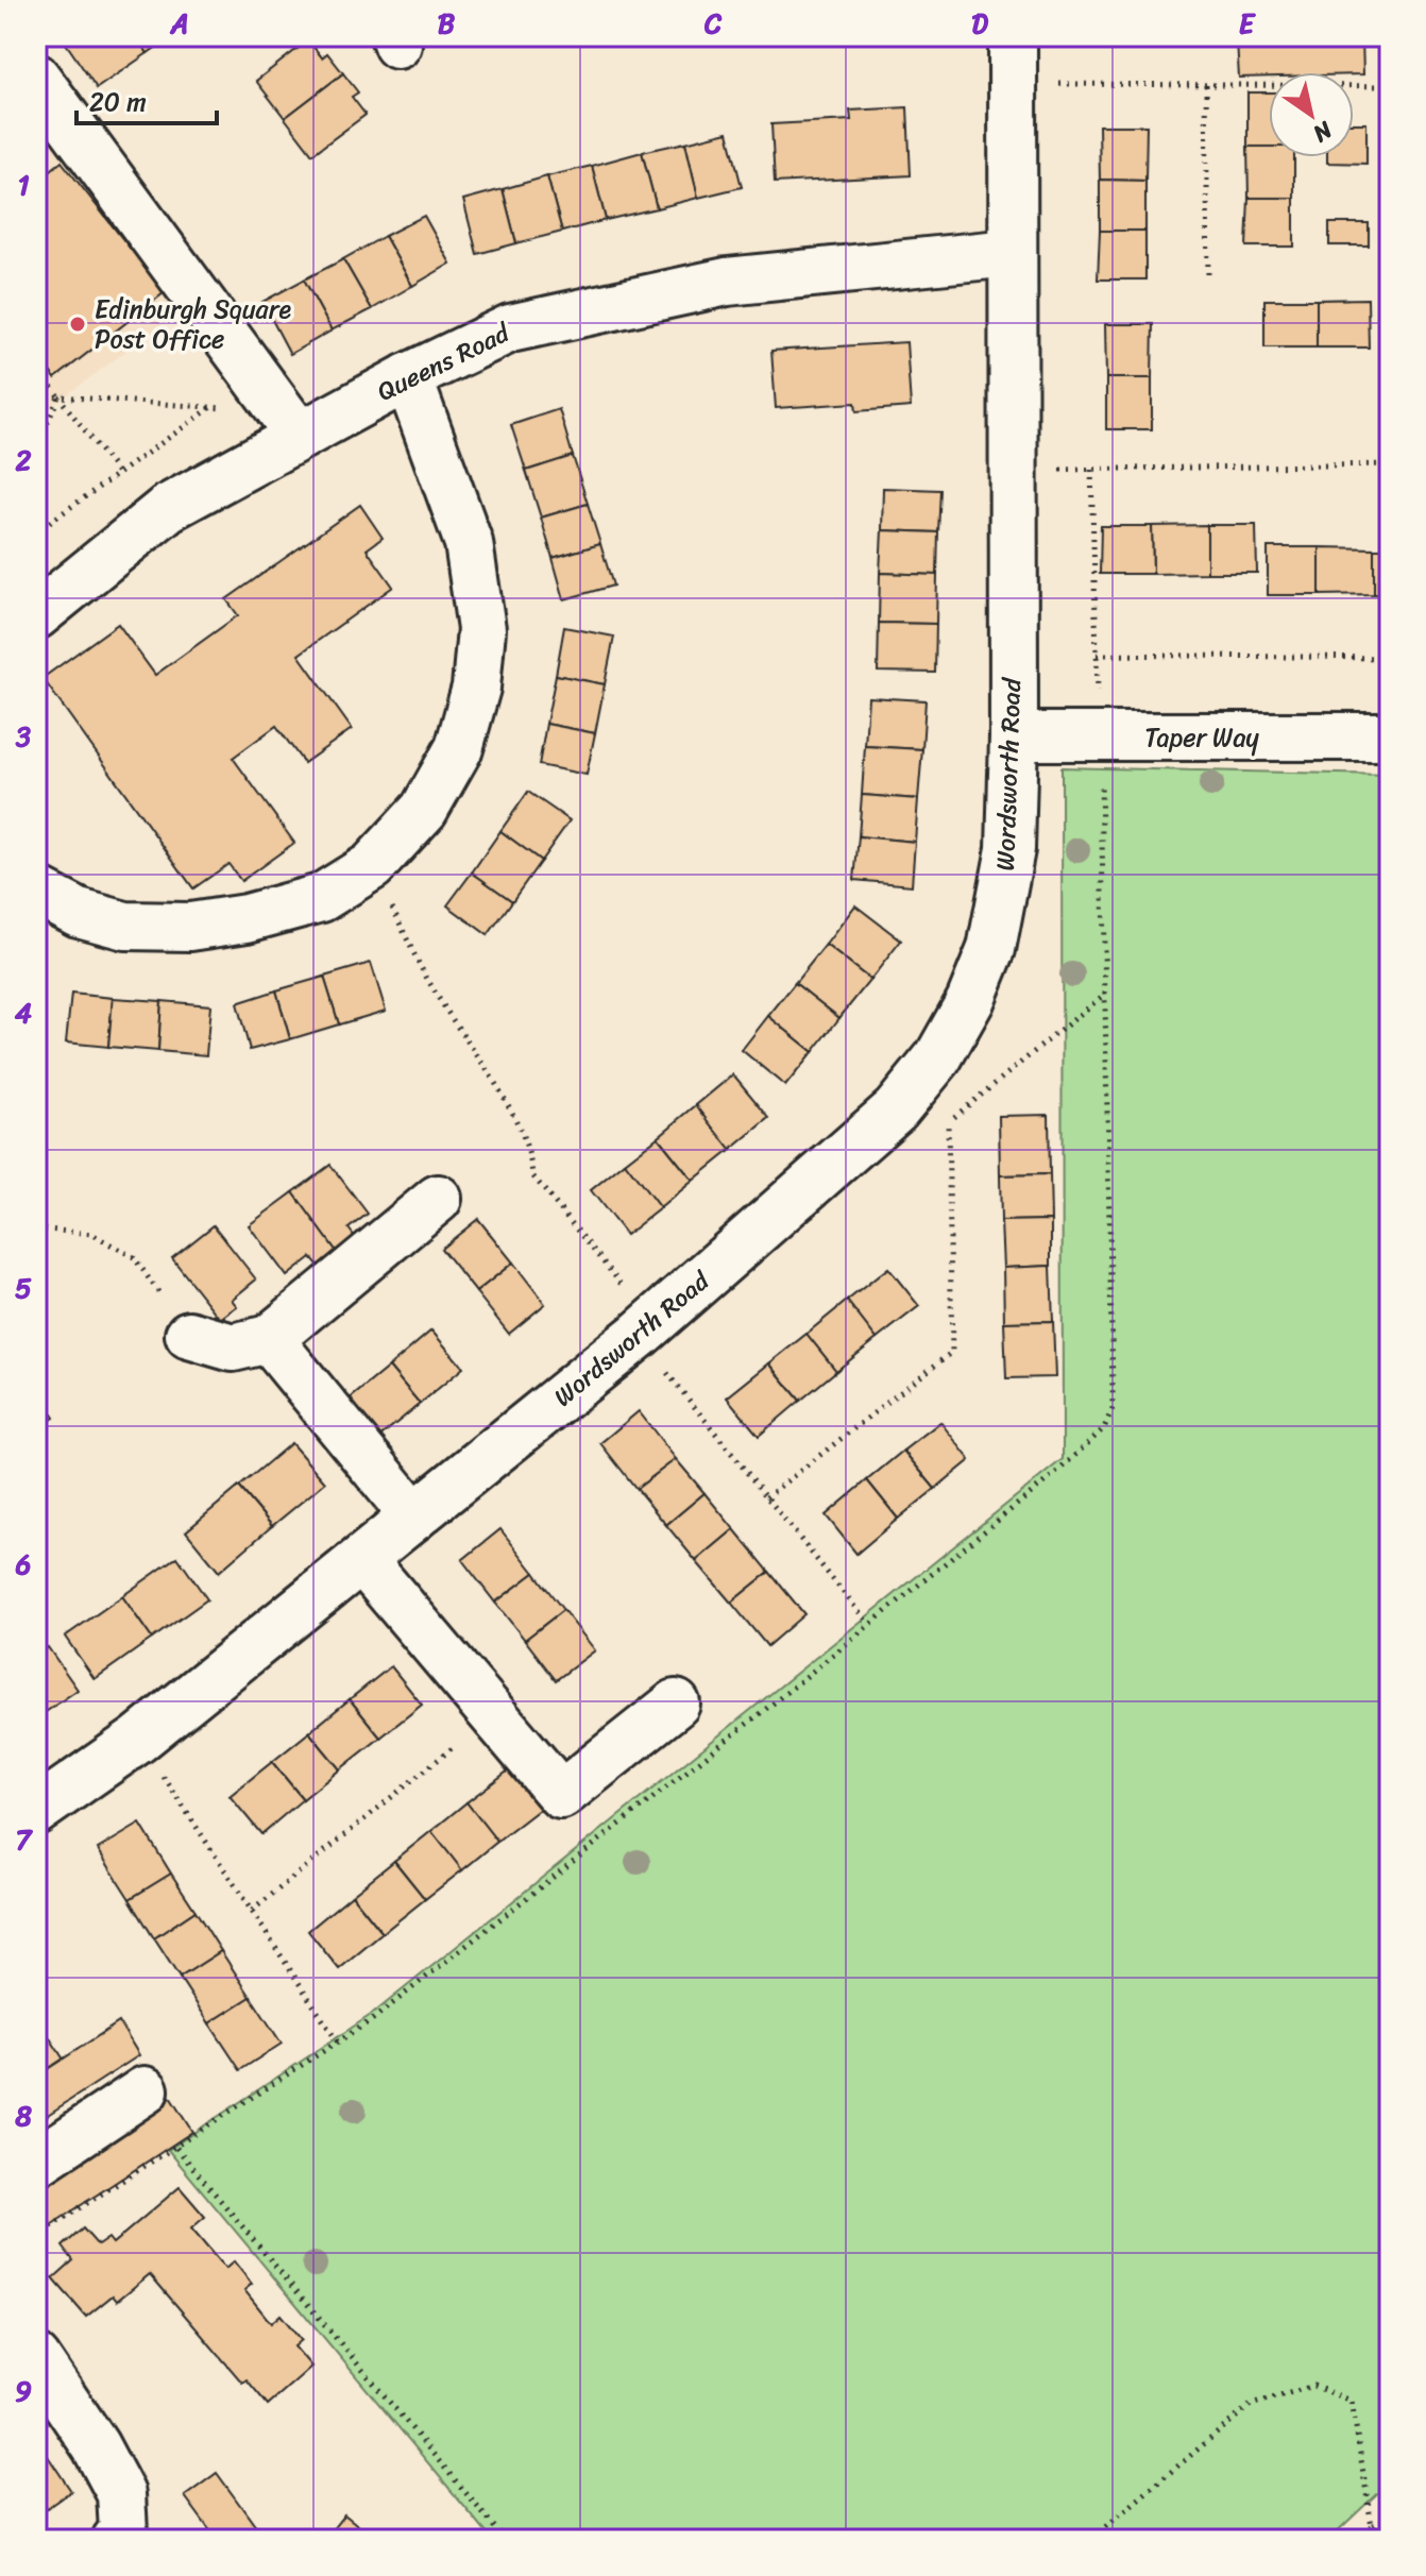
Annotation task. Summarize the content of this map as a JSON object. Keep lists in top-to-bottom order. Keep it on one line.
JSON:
{"streets":{"street":["Queens Road","Taper Way","Wordsworth Road"]},"crossings":[["Queens Road","Wordsworth Road"],["Taper Way","Wordsworth Road"]],"places":["Edinburgh Square Post Office"],"scale_bar":"20 m","north":"bottom right","grid":{"columns":["A","B","C","D","E"],"rows":["1","2","3","4","5","6","7","8","9"]}}
